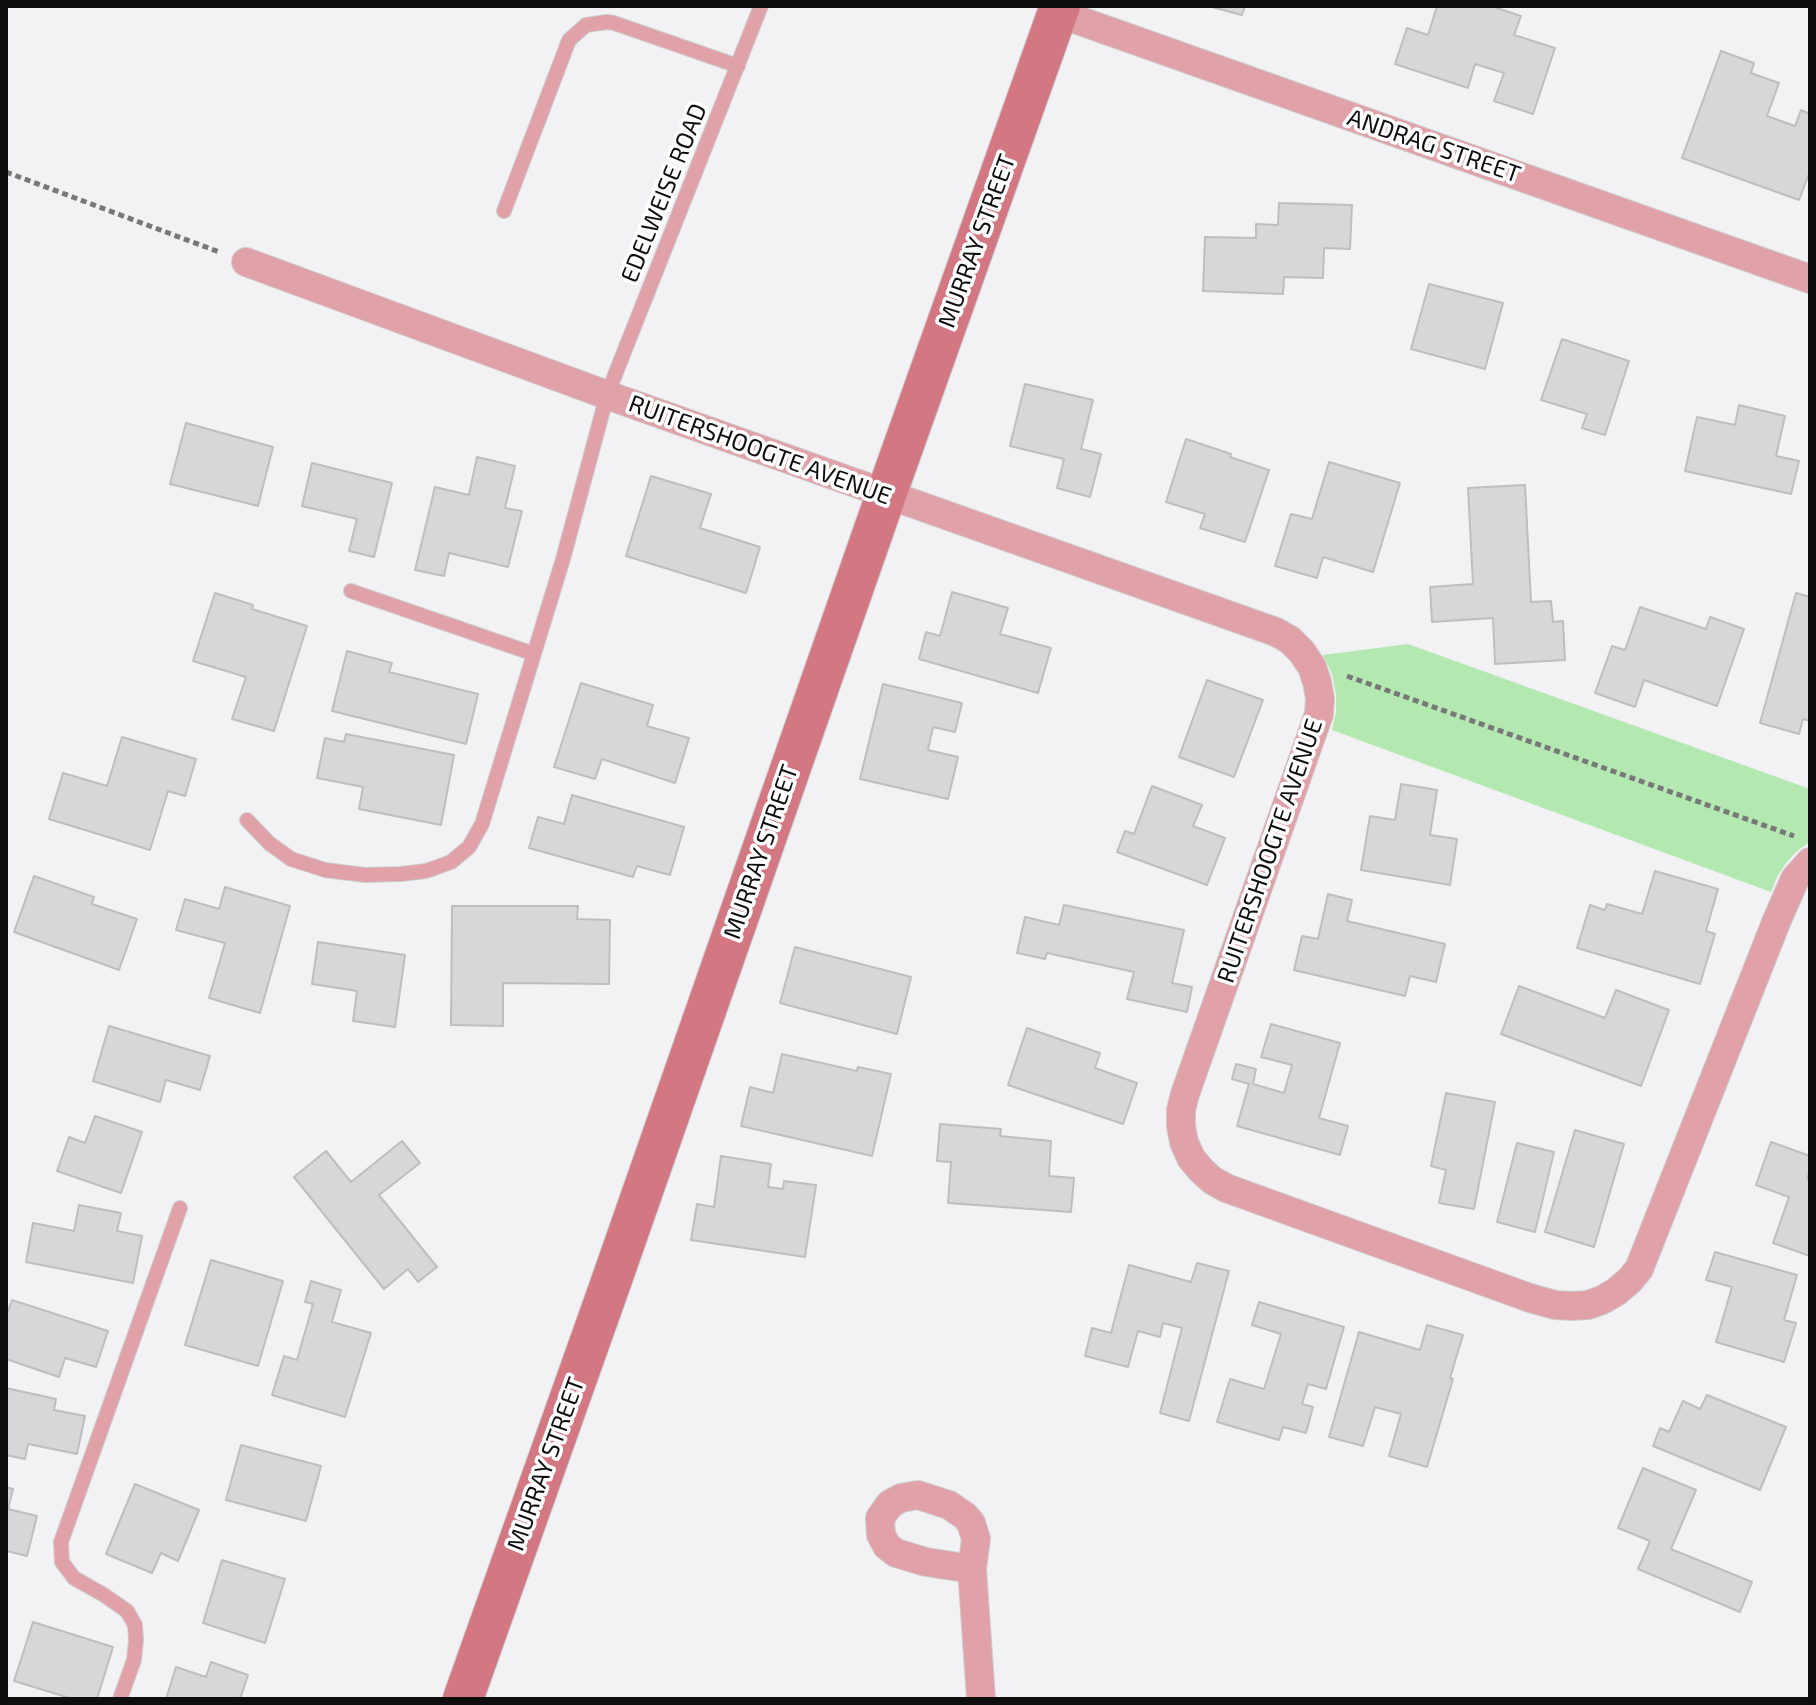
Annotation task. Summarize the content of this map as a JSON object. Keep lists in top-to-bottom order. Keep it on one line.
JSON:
{"streets":{"street":["ANDRAG STREET","MURRAY STREET","RUITERSHOOGTE AVENUE"],"lane":["EDELWEISE ROAD"]},"crossings":[["ANDRAG STREET","MURRAY STREET"],["EDELWEISE ROAD","RUITERSHOOGTE AVENUE"],["MURRAY STREET","RUITERSHOOGTE AVENUE"]]}
